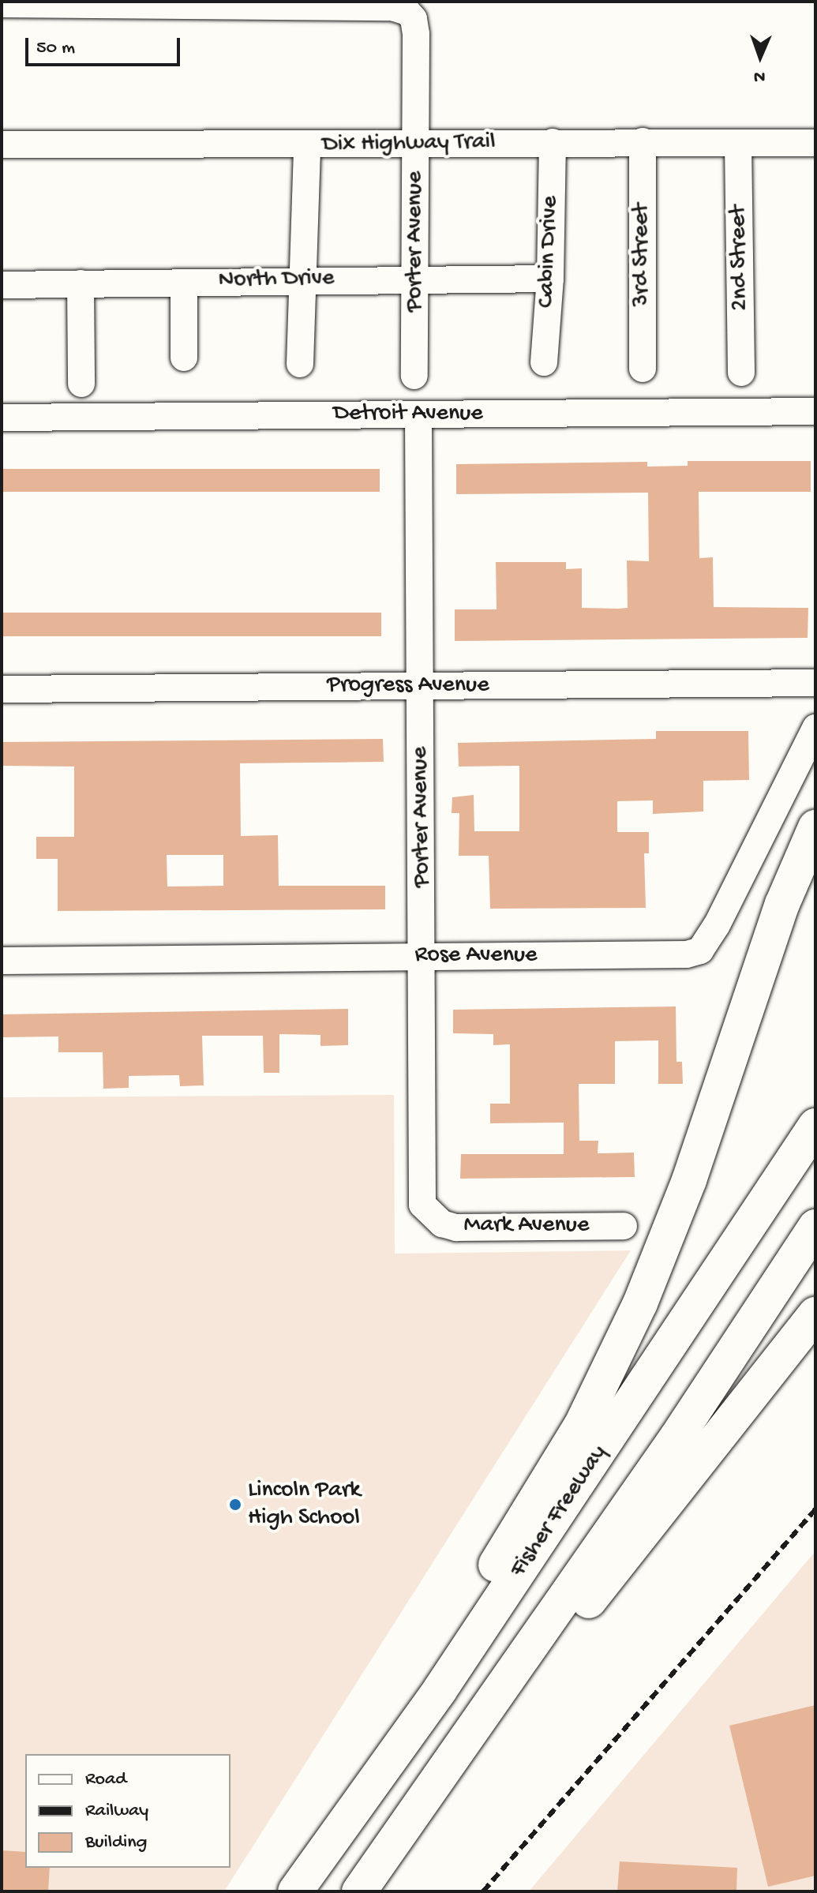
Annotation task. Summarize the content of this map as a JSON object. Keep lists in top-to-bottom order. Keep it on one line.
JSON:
{"streets":{"highway":["Fisher Freeway"],"street":["Dix Highway Trail","Porter Avenue","Cabin Drive","3rd Street","2nd Street","North Drive","Detroit Avenue","Progress Avenue","Rose Avenue","Mark Avenue"]},"crossings":[["Dix Highway Trail","Porter Avenue"],["Dix Highway Trail","Cabin Drive"],["Dix Highway Trail","3rd Street"],["Dix Highway Trail","2nd Street"],["Porter Avenue","North Drive"],["Porter Avenue","Detroit Avenue"],["Porter Avenue","Progress Avenue"],["Porter Avenue","Rose Avenue"],["Porter Avenue","Mark Avenue"],["Cabin Drive","North Drive"]],"places":["Lincoln Park High School"],"legend":["Road","Railway","Building"],"scale_bar":"50 m","north":"bottom"}
